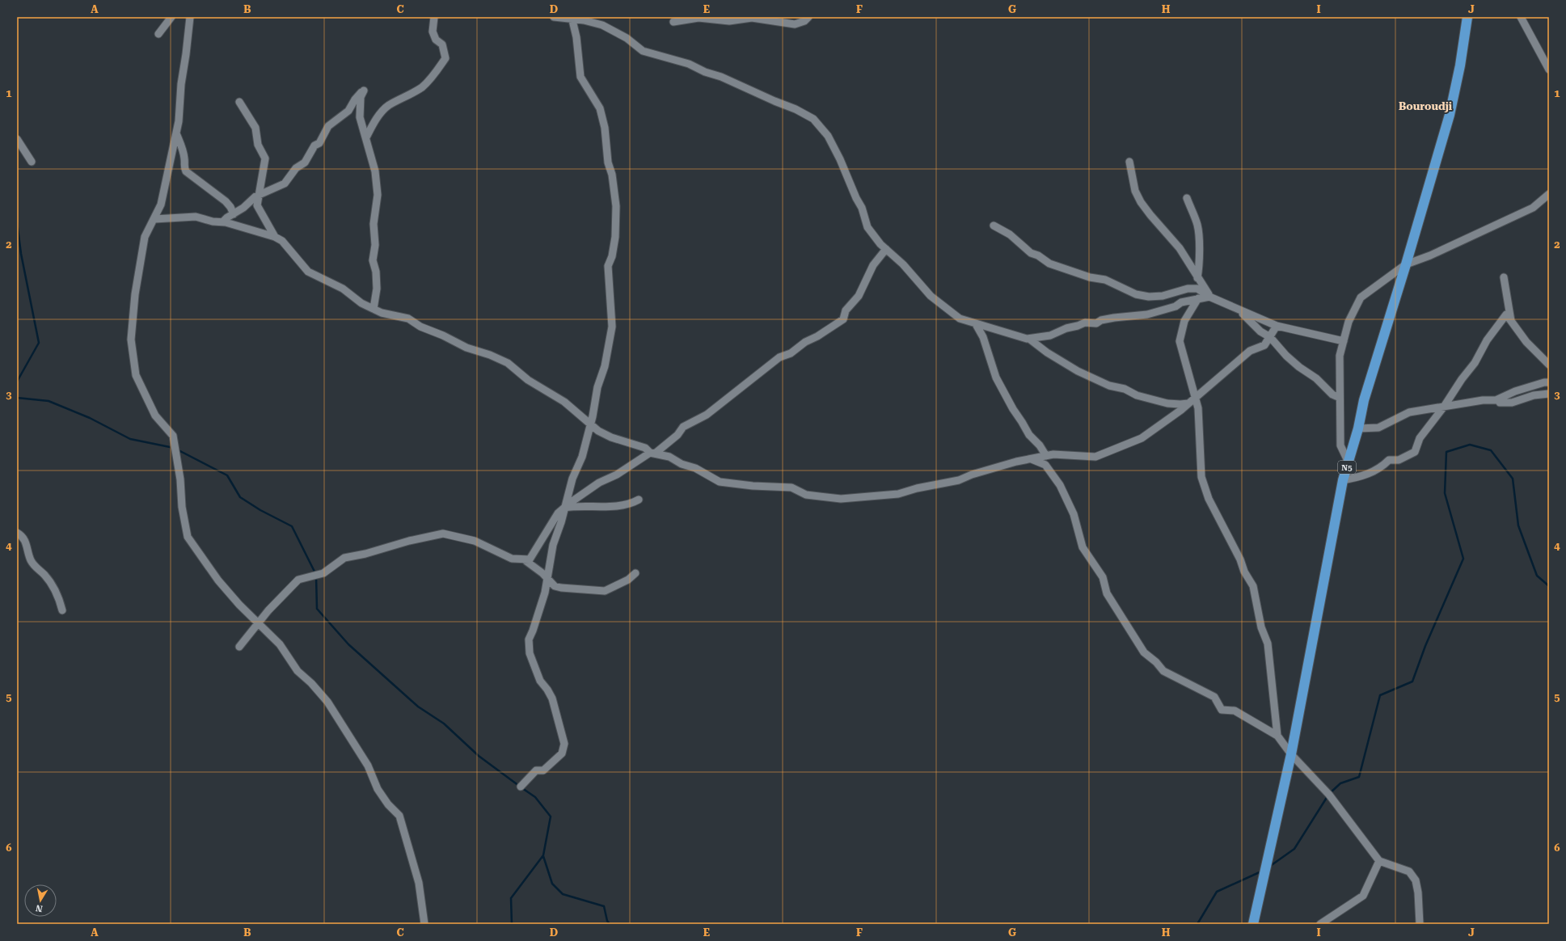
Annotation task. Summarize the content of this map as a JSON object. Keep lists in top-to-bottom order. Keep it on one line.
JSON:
{"streets":{"highway":["N5"]},"districts":["Bouroudji"],"north":"bottom","grid":{"columns":["A","B","C","D","E","F","G","H","I","J"],"rows":["1","2","3","4","5","6"]}}
